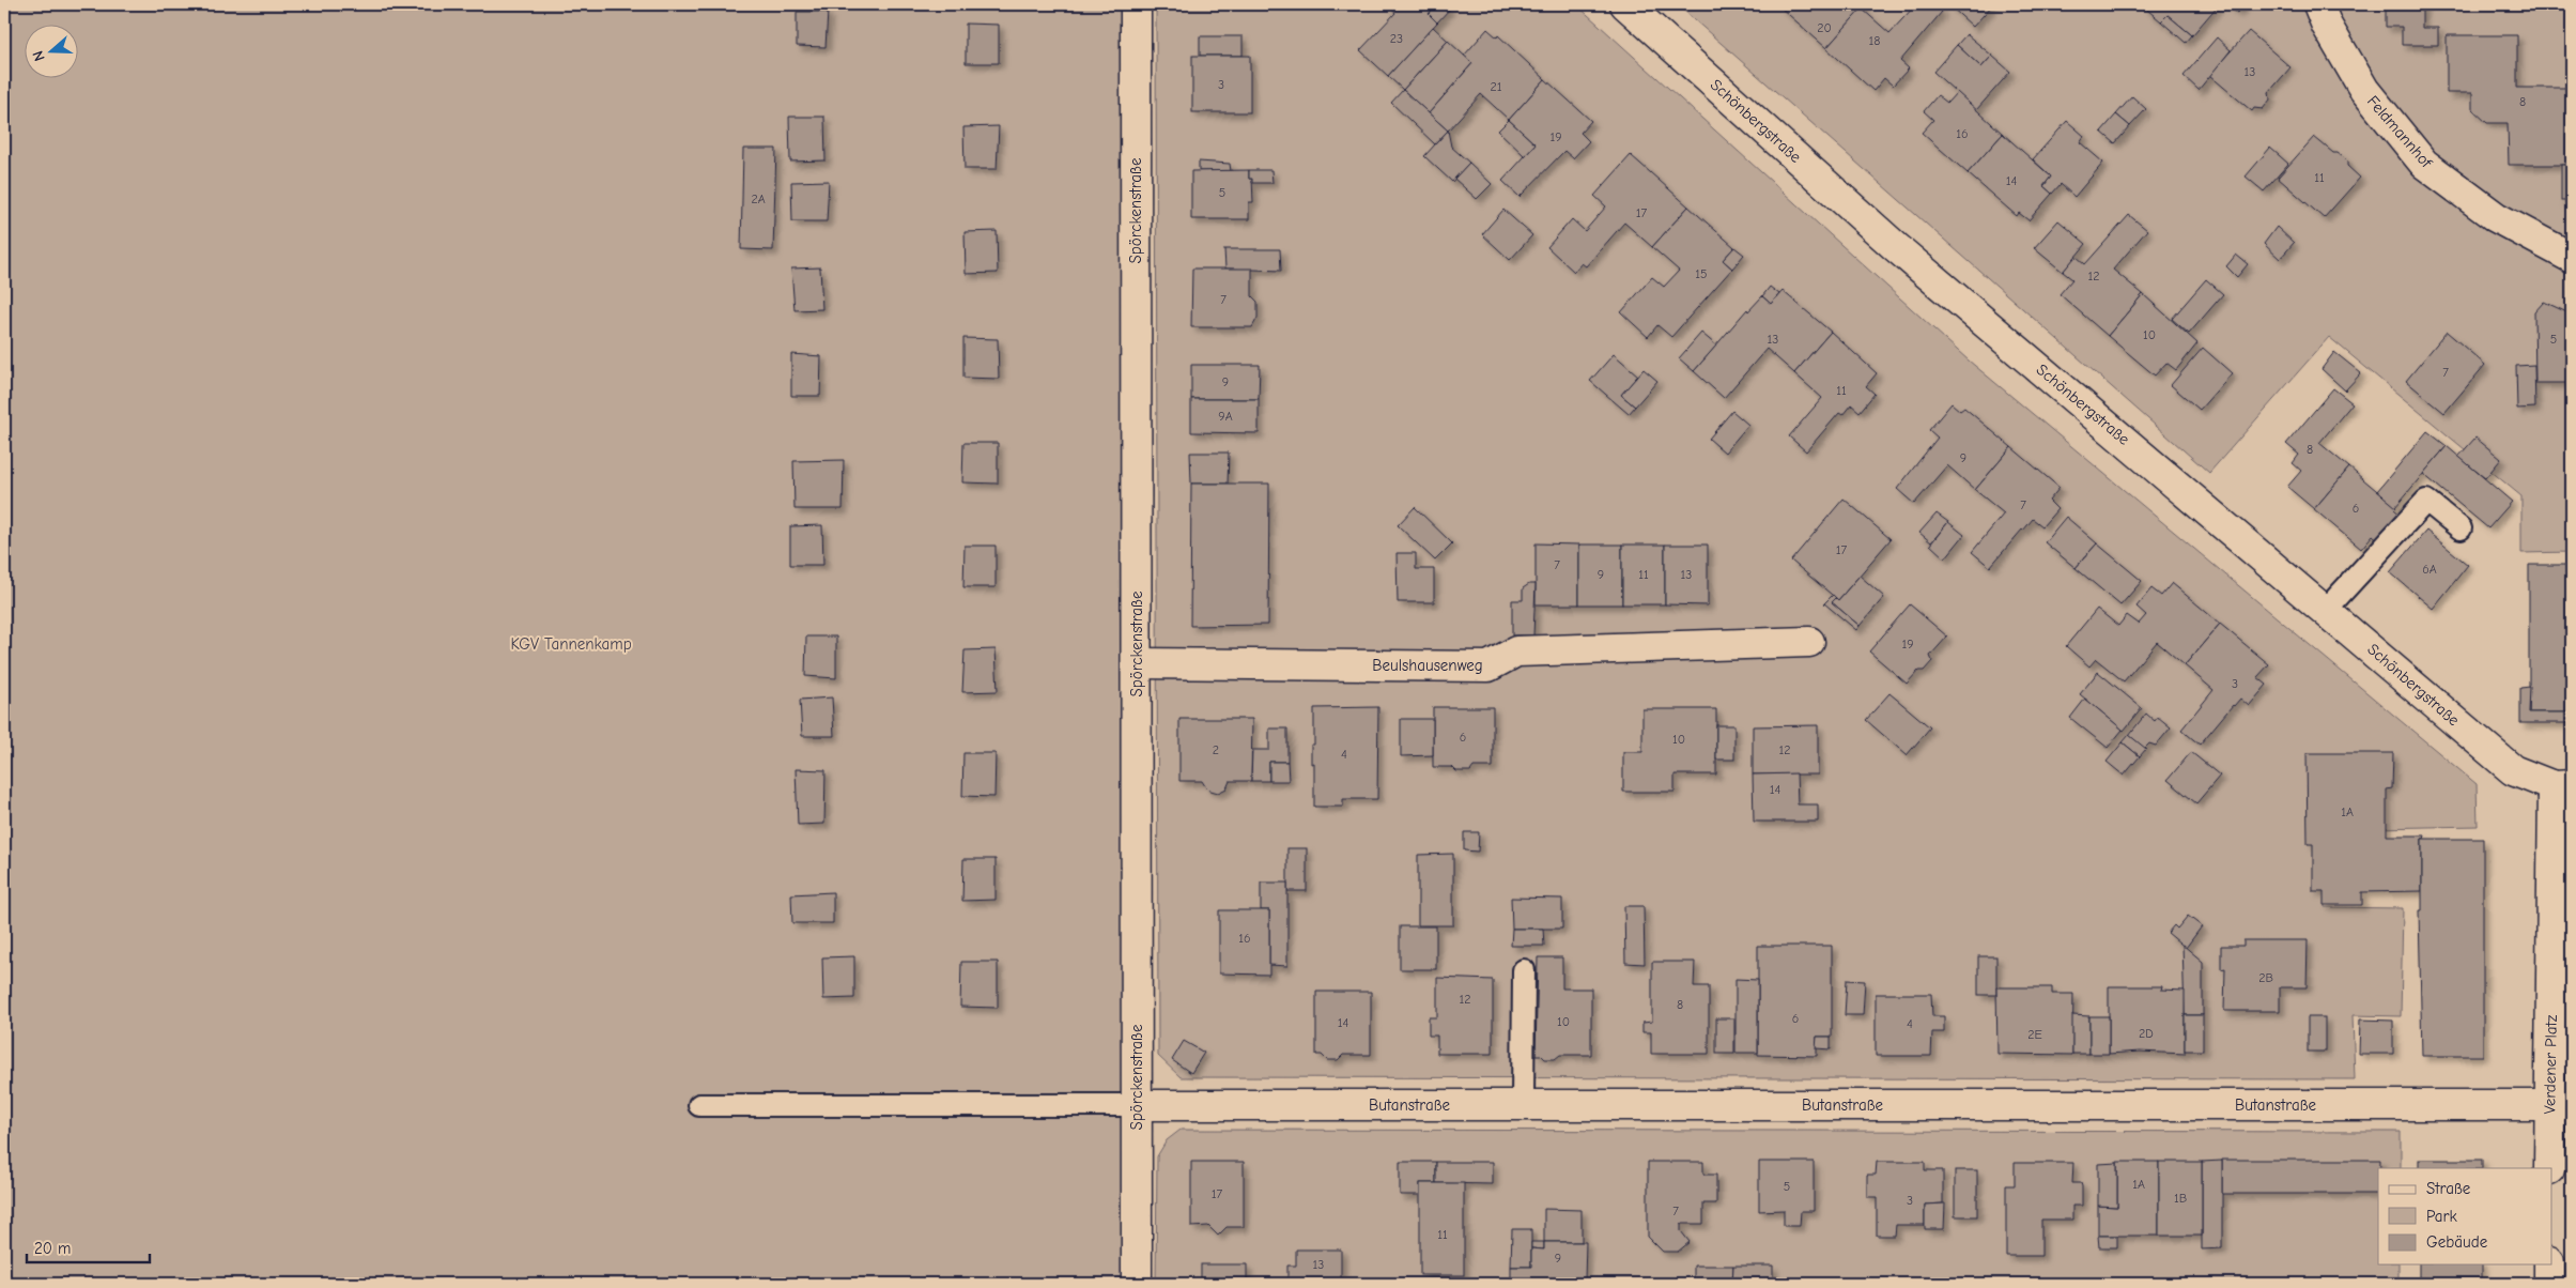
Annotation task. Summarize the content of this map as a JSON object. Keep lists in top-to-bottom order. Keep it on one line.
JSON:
{"streets":{"street":["Schönbergstraße","Feldmannhof","Spörckenstraße","Beulshausenweg","Verdener Platz","Butanstraße"]},"crossings":[["Schönbergstraße","Verdener Platz"],["Spörckenstraße","Beulshausenweg"],["Spörckenstraße","Butanstraße"],["Verdener Platz","Butanstraße"]],"parks":["KGV Tannenkamp"],"house_numbers":["20","23","18","13","3","21","8","16","19","11","14","5","2A","17","15","12","7","10","13","5","7","9","11","9A","8","9","7","6","17","7","6A","9","11","13","19","3","6","10","2","12","4","14","1A","16","2B","12","8","6","10","14","4","2D","2E","1A","5","17","1B","3","7","11","9","13"],"legend":["Straße","Park","Gebäude"],"scale_bar":"20 m","north":"left"}
